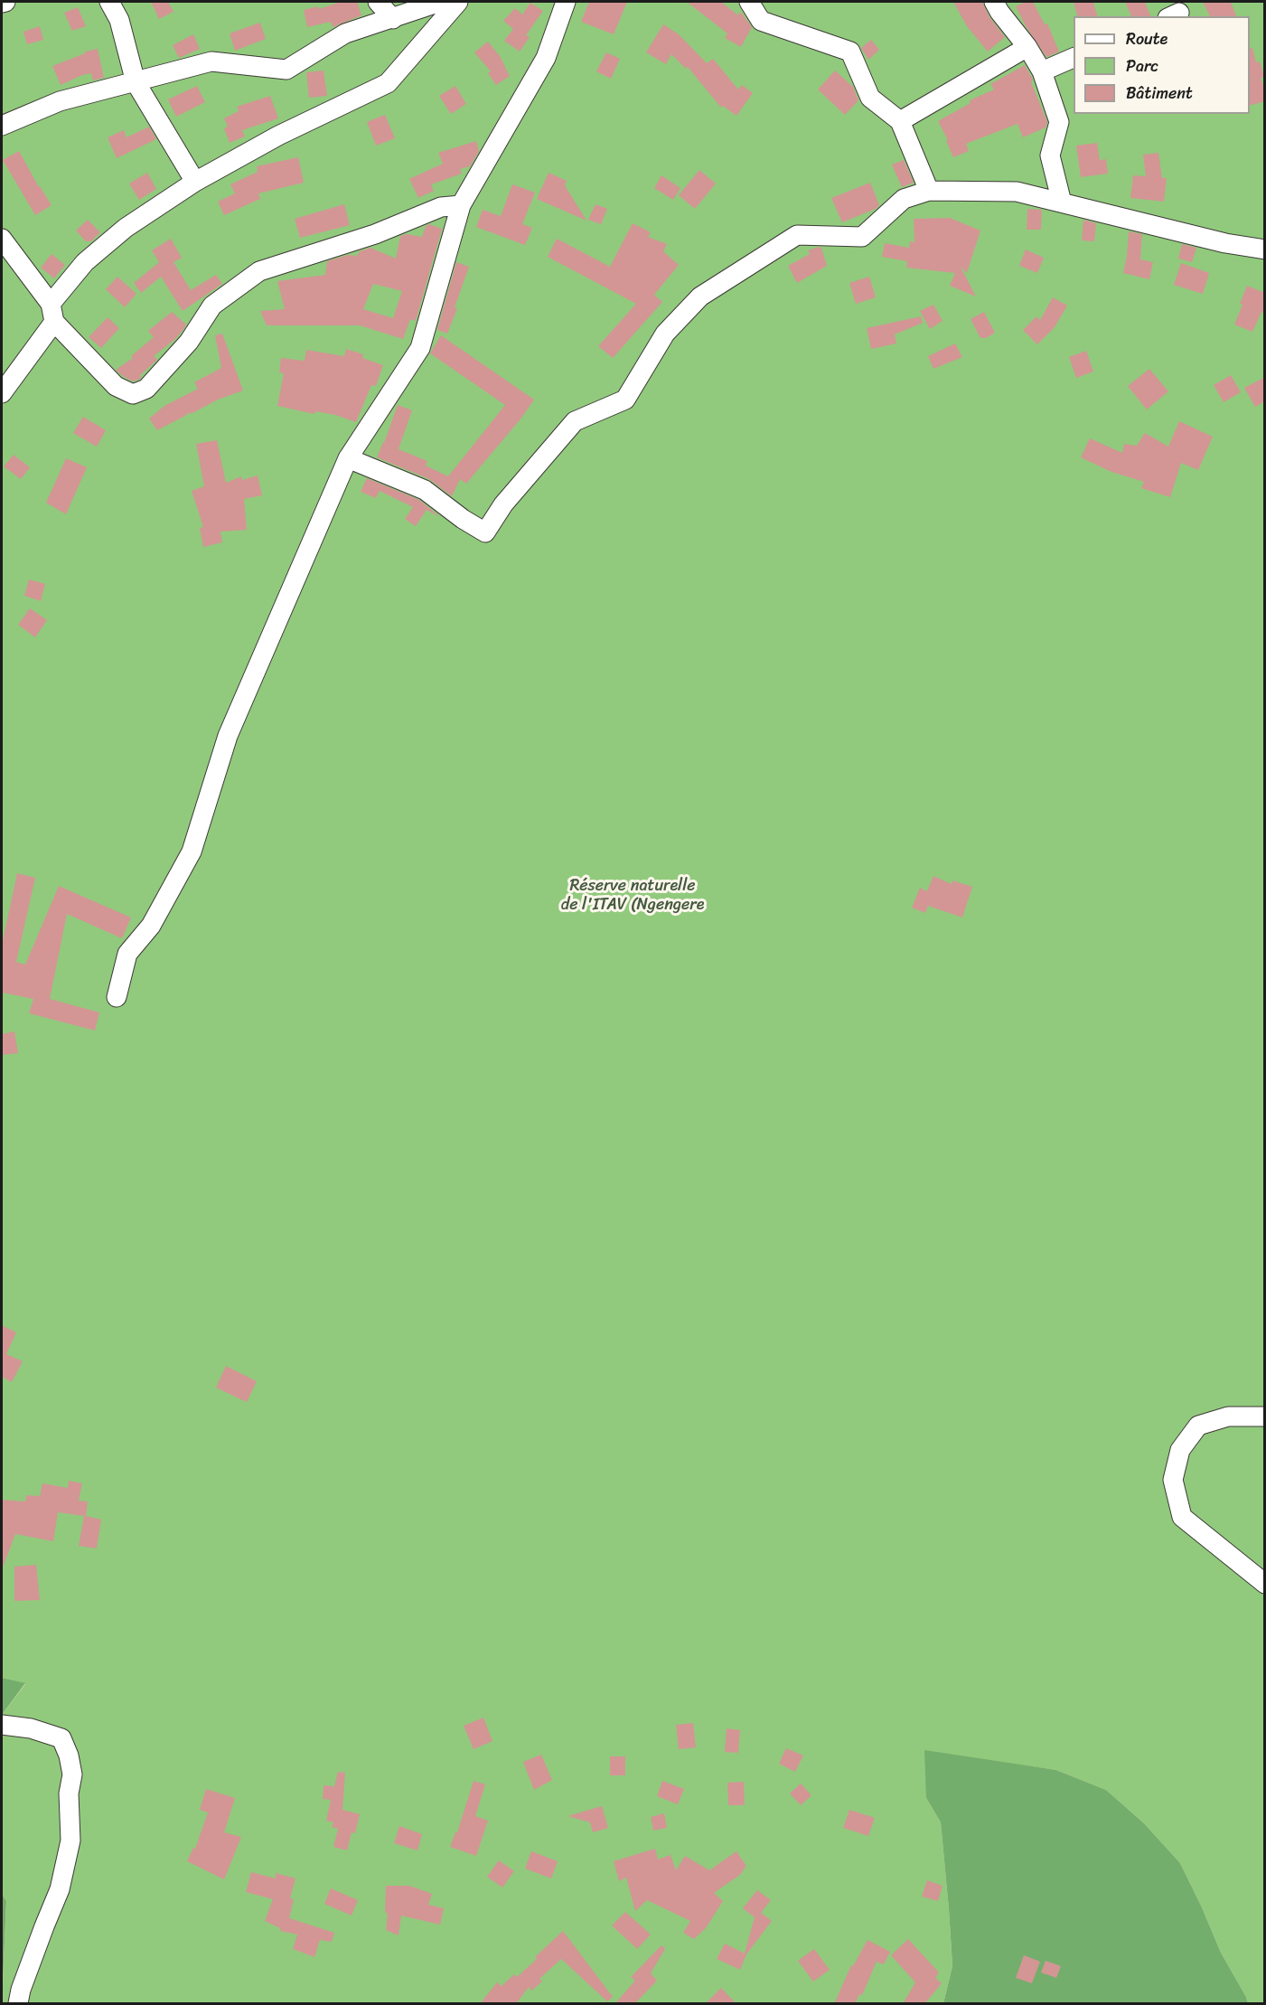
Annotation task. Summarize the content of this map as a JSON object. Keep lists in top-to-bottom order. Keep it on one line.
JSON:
{"parks":["Réserve naturelle de l'ITAV (Ngengere"],"legend":["Route","Parc","Bâtiment"]}
